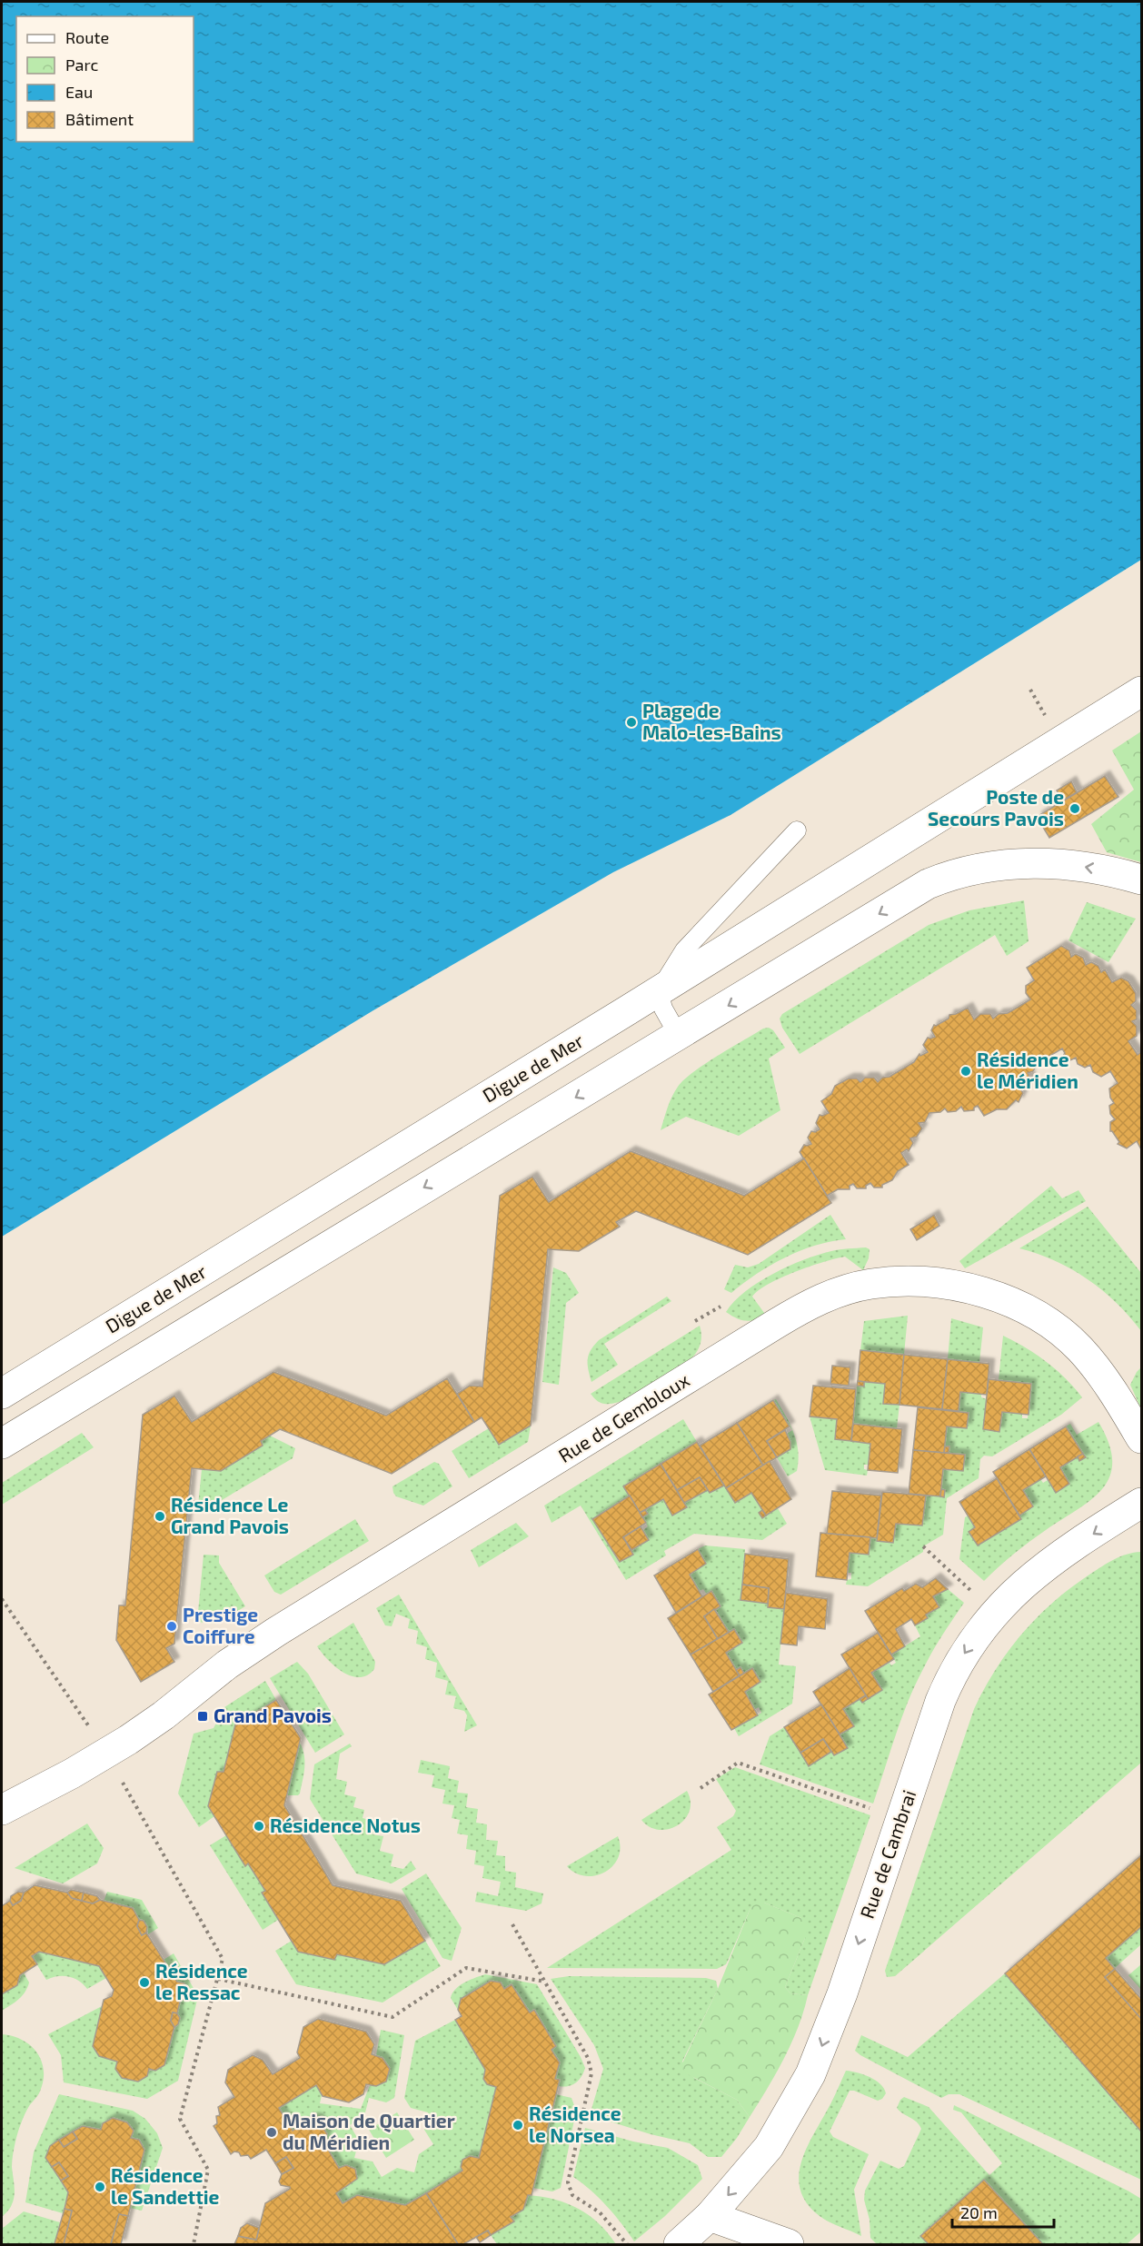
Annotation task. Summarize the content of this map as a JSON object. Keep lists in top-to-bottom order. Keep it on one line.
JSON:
{"streets":{"street":["Digue de Mer","Rue de Gembloux","Rue de Cambrai"]},"one_way":["Rue de Cambrai"],"places":{"other":["Plage de Malo-les-Bains","Poste de Secours Pavois","Résidence le Méridien","Résidence Le Grand Pavois","Prestige Coiffure","Résidence Notus","Résidence le Ressac","Résidence le Norsea","Maison de Quartier du Méridien","Résidence le Sandettie"],"transit":["Grand Pavois"]},"legend":["Route","Parc","Eau","Bâtiment"],"scale_bar":"20 m"}
